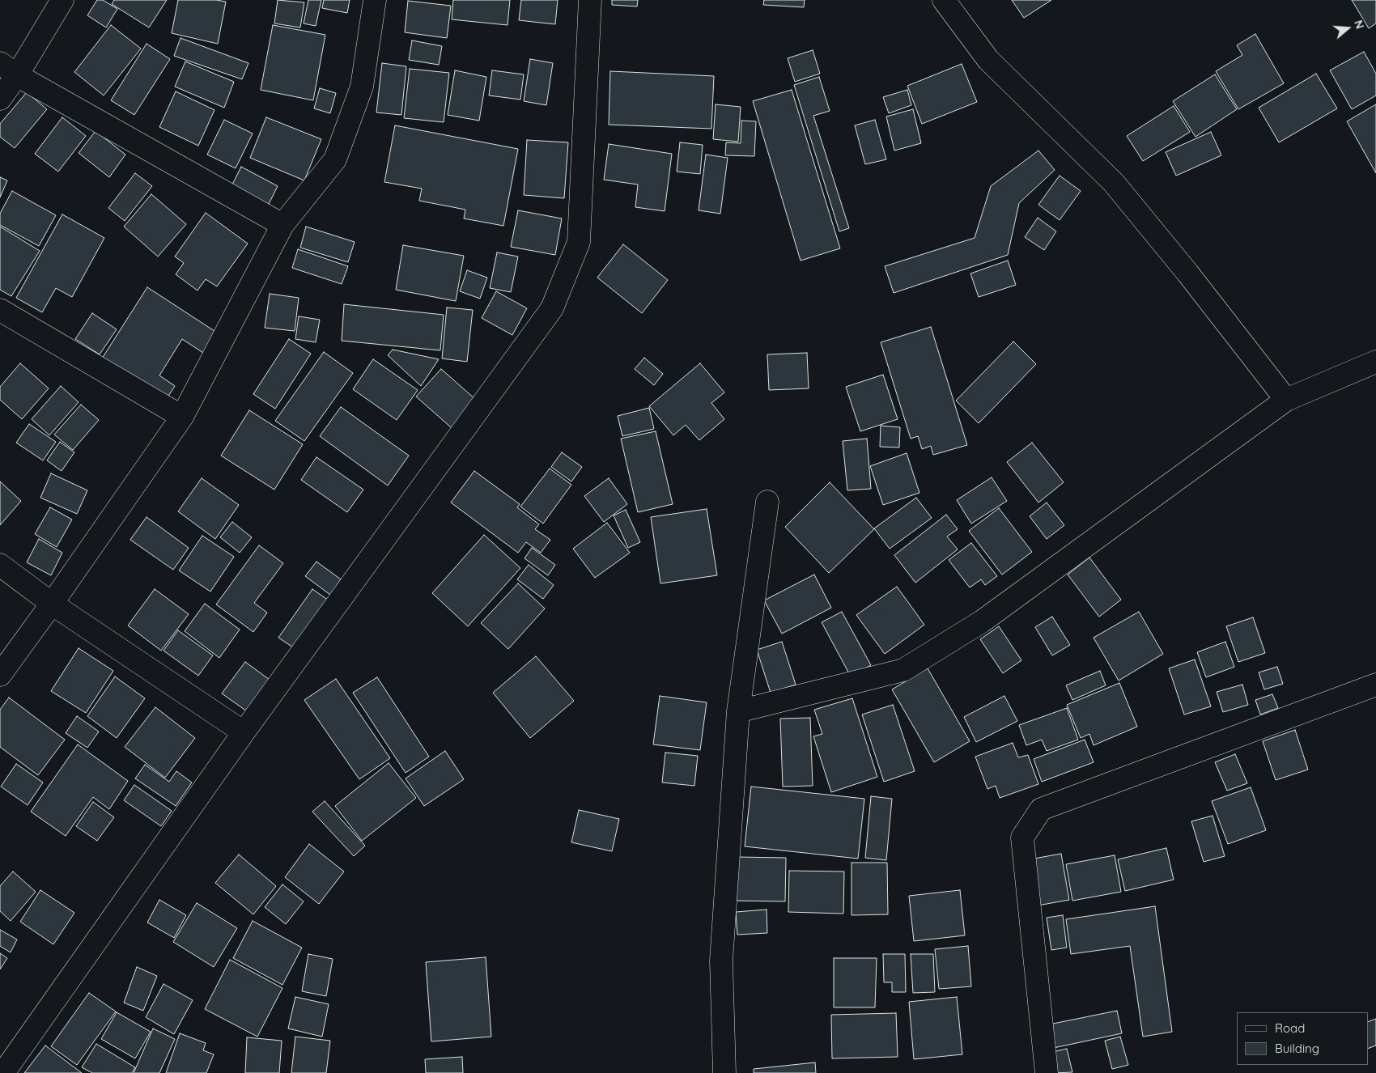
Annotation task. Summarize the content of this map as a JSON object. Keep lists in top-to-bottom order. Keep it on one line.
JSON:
{"legend":["Road","Building"],"north":"right"}
